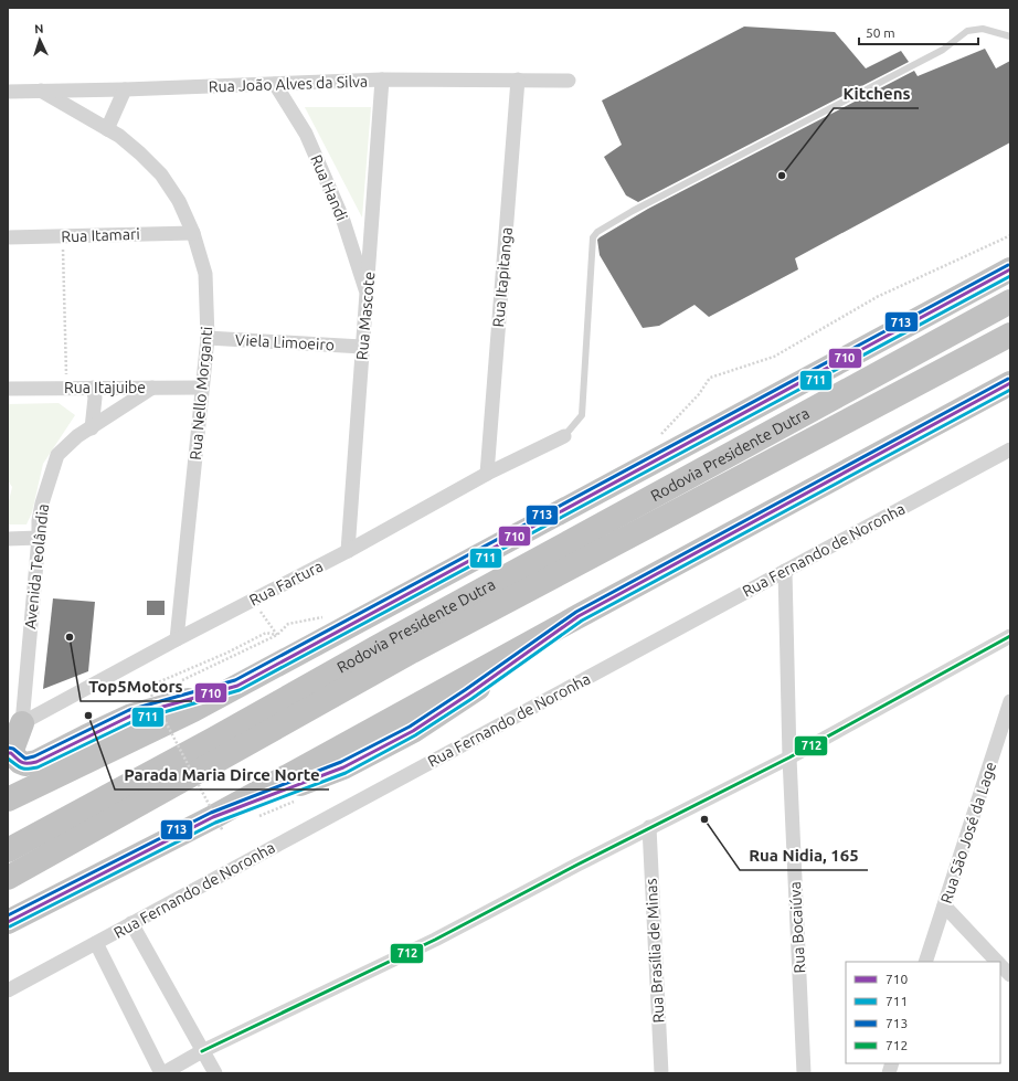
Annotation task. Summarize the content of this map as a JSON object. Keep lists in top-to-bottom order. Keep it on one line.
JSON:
{"streets":{"highway":["Rodovia Presidente Dutra"],"street":["Rua João Alves da Silva","Rua Handi","Rua Itamari","Rua Itapitanga","Rua Mascote","Viela Limoeiro","Rua Itajuibe","Rua Nello Morganti","Rua Fernando de Noronha","Avenida Teolândia","Rua Fartura","Rua São José da Lage","Rua Bocaiúva","Rua Brasília de Minas"]},"crossings":[["Rua João Alves da Silva","Rua Handi"],["Rua João Alves da Silva","Rua Itapitanga"],["Rua João Alves da Silva","Rua Mascote"],["Rua João Alves da Silva","Rua Nello Morganti"],["Rua Handi","Rua Mascote"],["Rua Itamari","Rua Nello Morganti"],["Rua Itapitanga","Rua Fartura"],["Rua Mascote","Viela Limoeiro"],["Rua Mascote","Rua Fartura"],["Viela Limoeiro","Rua Nello Morganti"],["Rua Itajuibe","Rua Nello Morganti"],["Rua Itajuibe","Avenida Teolândia"],["Rua Nello Morganti","Rua Fartura"],["Rua Fernando de Noronha","Rua Bocaiúva"],["Avenida Teolândia","Rua Fartura"]],"places":["Kitchens","Top5Motors","Parada Maria Dirce Norte","Rua Nidia, 165"],"lines":["transit line 713","transit line 710","transit line 711","transit line 712"],"legend":["710","711","713","712"],"scale_bar":"50 m","north":"top"}
